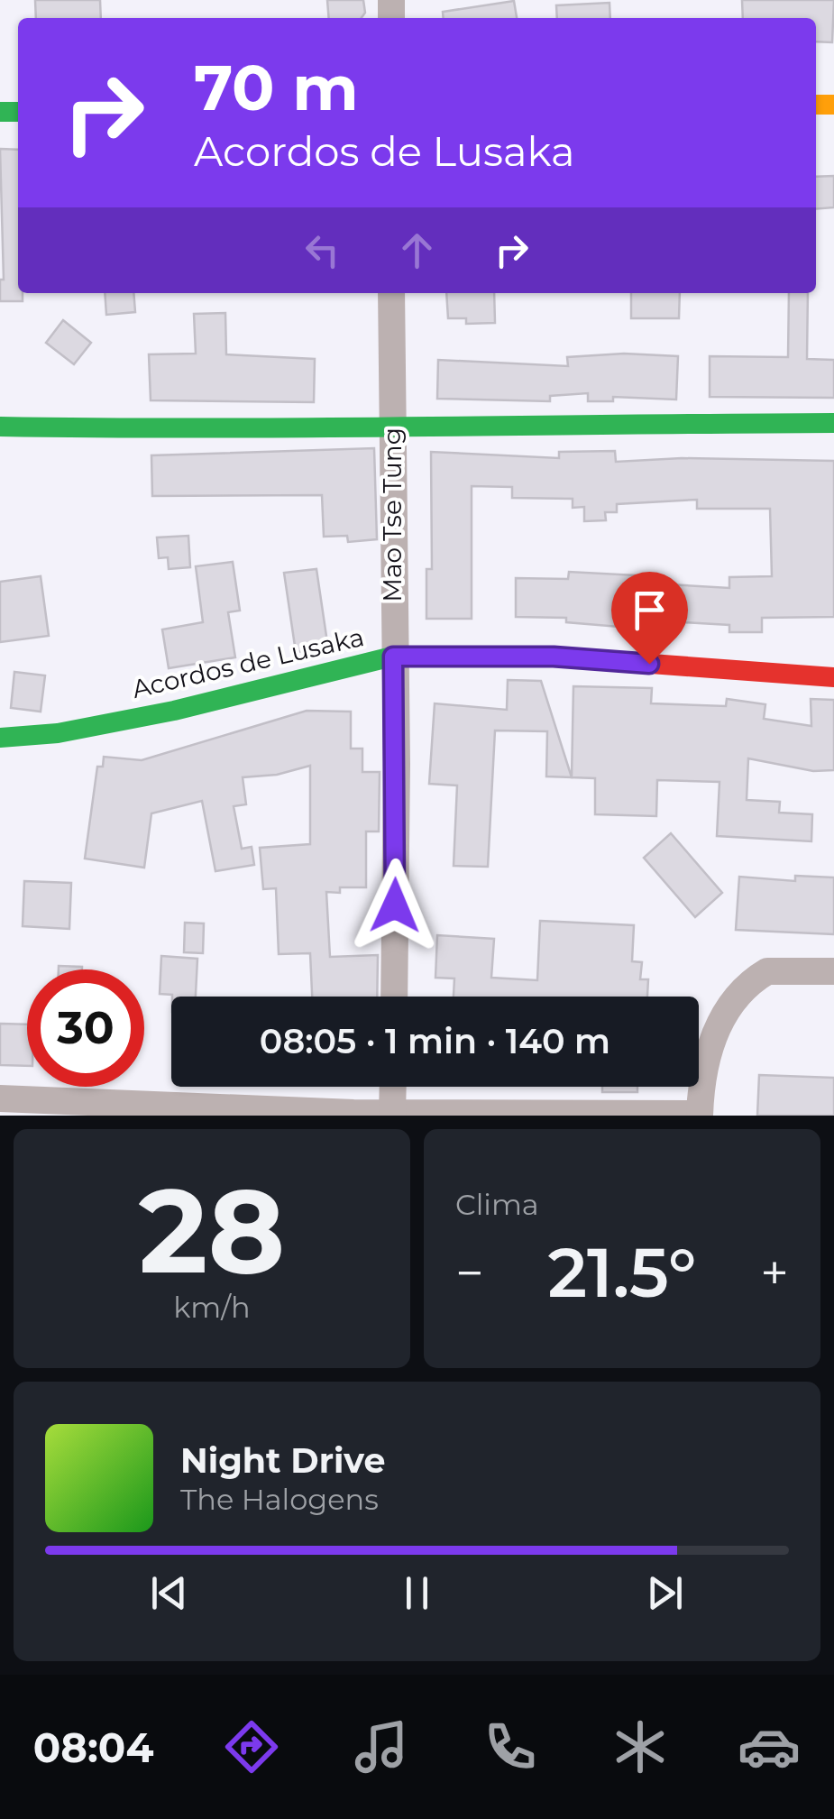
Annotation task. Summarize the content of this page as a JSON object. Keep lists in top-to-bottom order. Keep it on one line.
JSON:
{"streets":{"street":["Mao Tse Tung","Acordos de Lusaka"]},"crossings":[["Mao Tse Tung","Acordos de Lusaka"]],"page":{"turn":["70 m","Acordos de Lusaka"],"limit":"30","trip":"08:05 · 1 min · 140 m","tile":[["28","km/h"],"Clima"],"heat":["−","21.5°","+"],"song":["Night Drive","The Halogens"],"tabs":"08:04"}}
